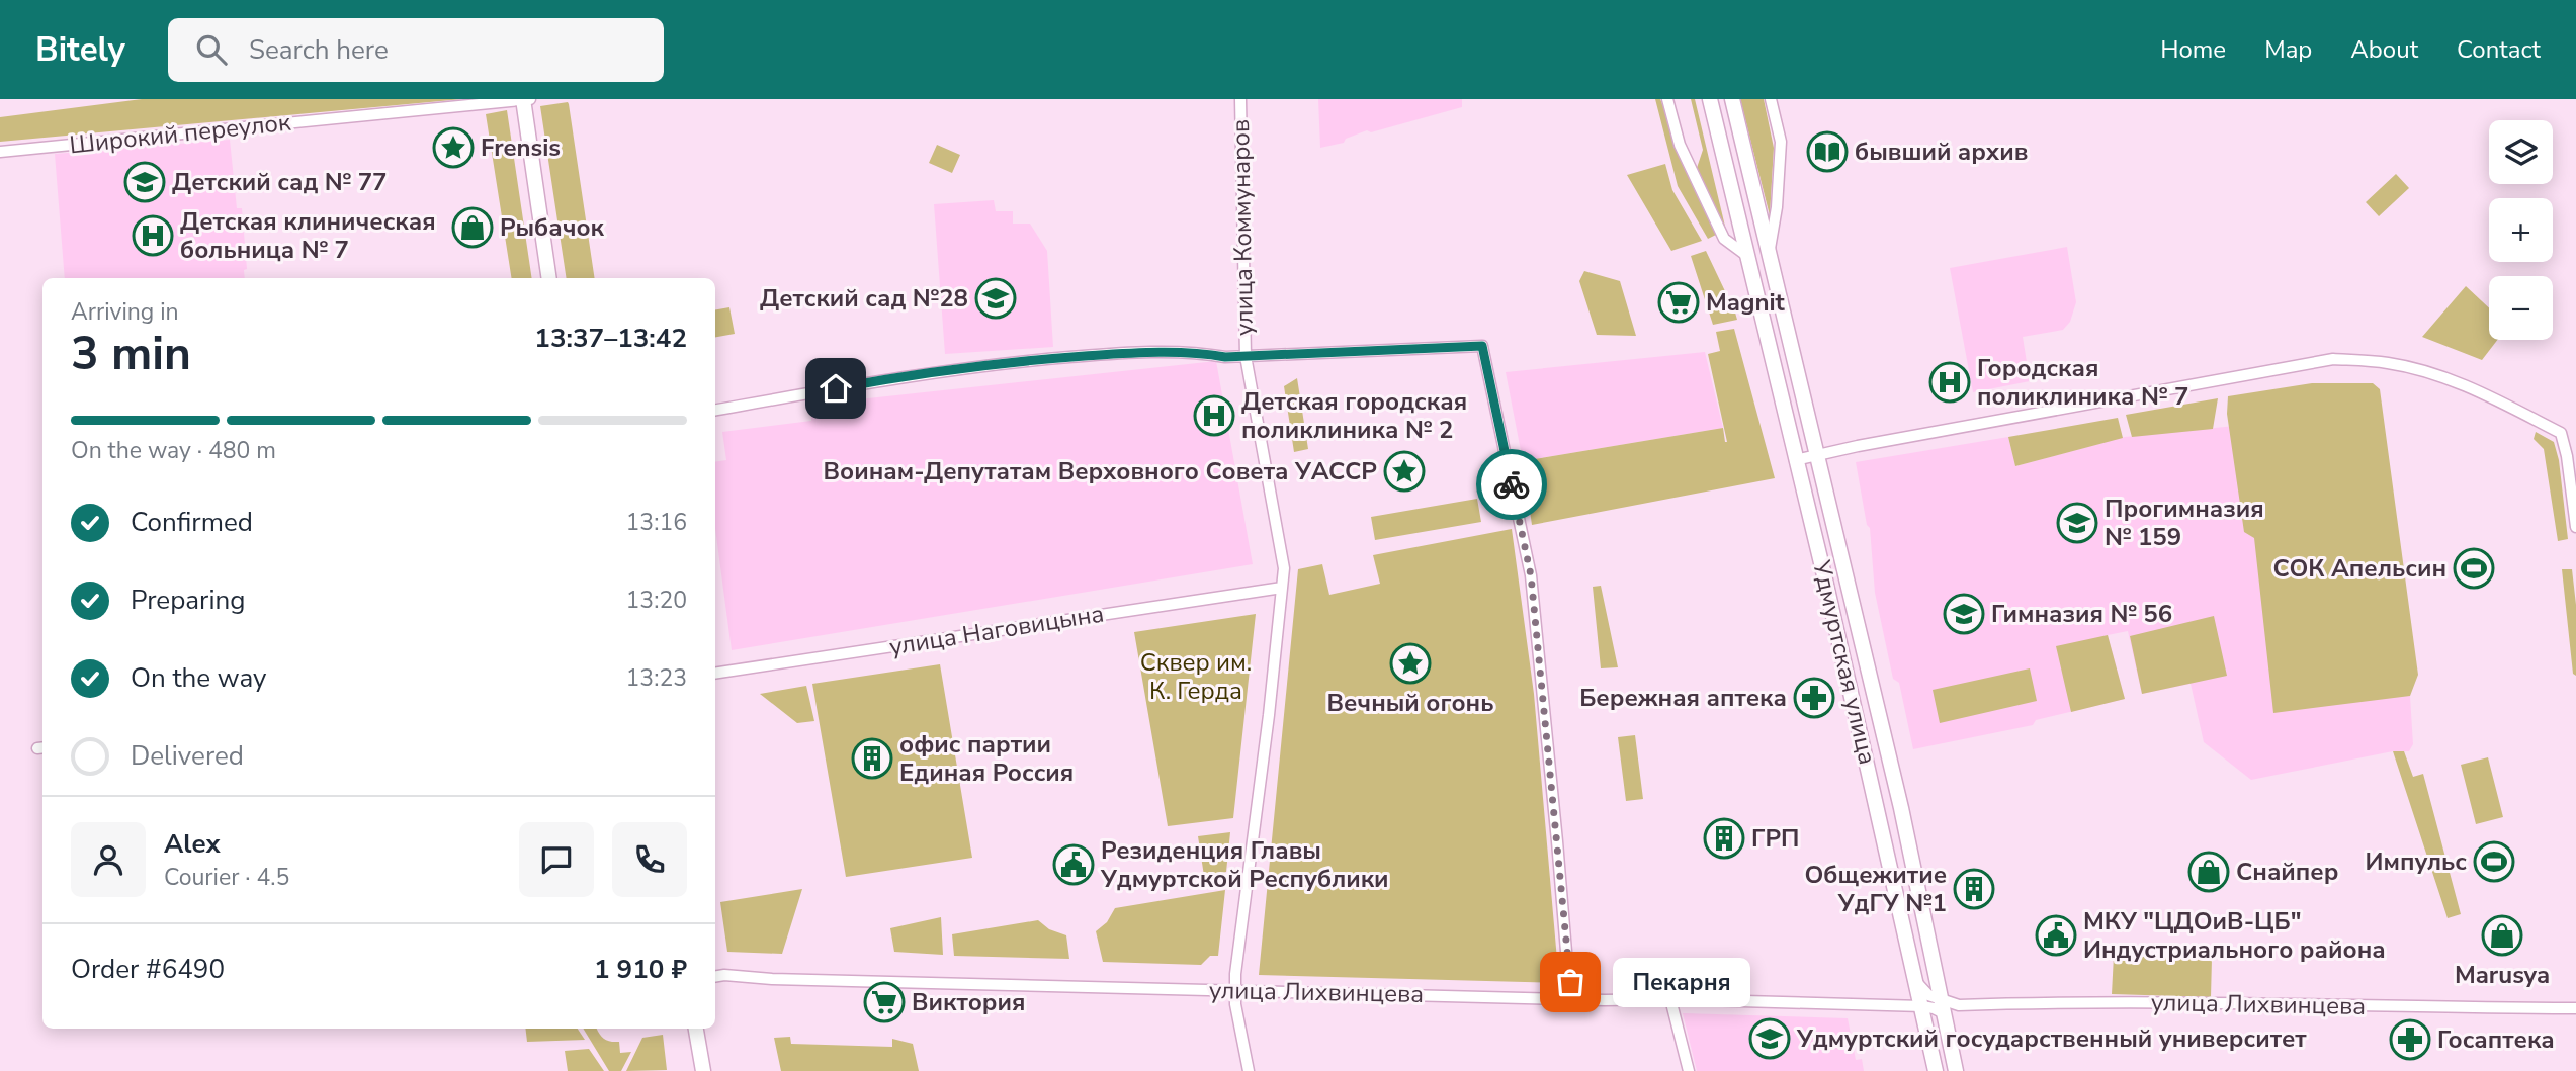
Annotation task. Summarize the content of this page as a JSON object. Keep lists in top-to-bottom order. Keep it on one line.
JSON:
{"streets":{"main road":["Удмуртская улица"],"street":["Широкий переулок","улица Коммунаров","улица Наговицына","улица Лихвинцева"]},"crossings":[["улица Коммунаров","улица Наговицына"],["улица Коммунаров","улица Лихвинцева"],["Удмуртская улица","улица Лихвинцева"]],"parks":["Сквер им. К. Герда"],"places":{"place":["Frensis","Воинам-Депутатам Верховного Совета УАССР","Вечный огонь"],"library":["бывший архив"],"school or university":["Детский сад № 77","Детский сад №28","Прогимназия № 159","Гимназия № 56","Удмуртский государственный университет"],"shop":["Рыбачок","Снайпер","Marusya"],"hospital":["Детская клиническая больница № 7","Городская поликлиника № 7","Детская городская поликлиника № 2"],"supermarket":["Magnit","Виктория"],"sports":["СОК Апельсин","Импульс"],"pharmacy":["Бережная аптека","Госаптека"],"building":["офис партии Единая Россия","ГРП","Общежитие УдГУ №1"],"public building":["Резиденция Главы Удмуртской Республики","МКУ \"ЦДОиВ-ЦБ\" Индустриального района"],"other":["Пекарня"]},"page":{"header":"Bitely","search":"Search here","nav":["Home","Map","About","Contact"],"map_buttons":["+","−"],"heading":["3 min","Arriving in","13:37–13:42"],"panel":["Alex","Courier · 4.5","Order #6490","1 910 ₽"],"bar":"On the way · 480 m","list":[["Confirmed","13:16"],["Preparing","13:20"],["On the way","13:23"],"Delivered"],"bubble":"Пекарня"}}
